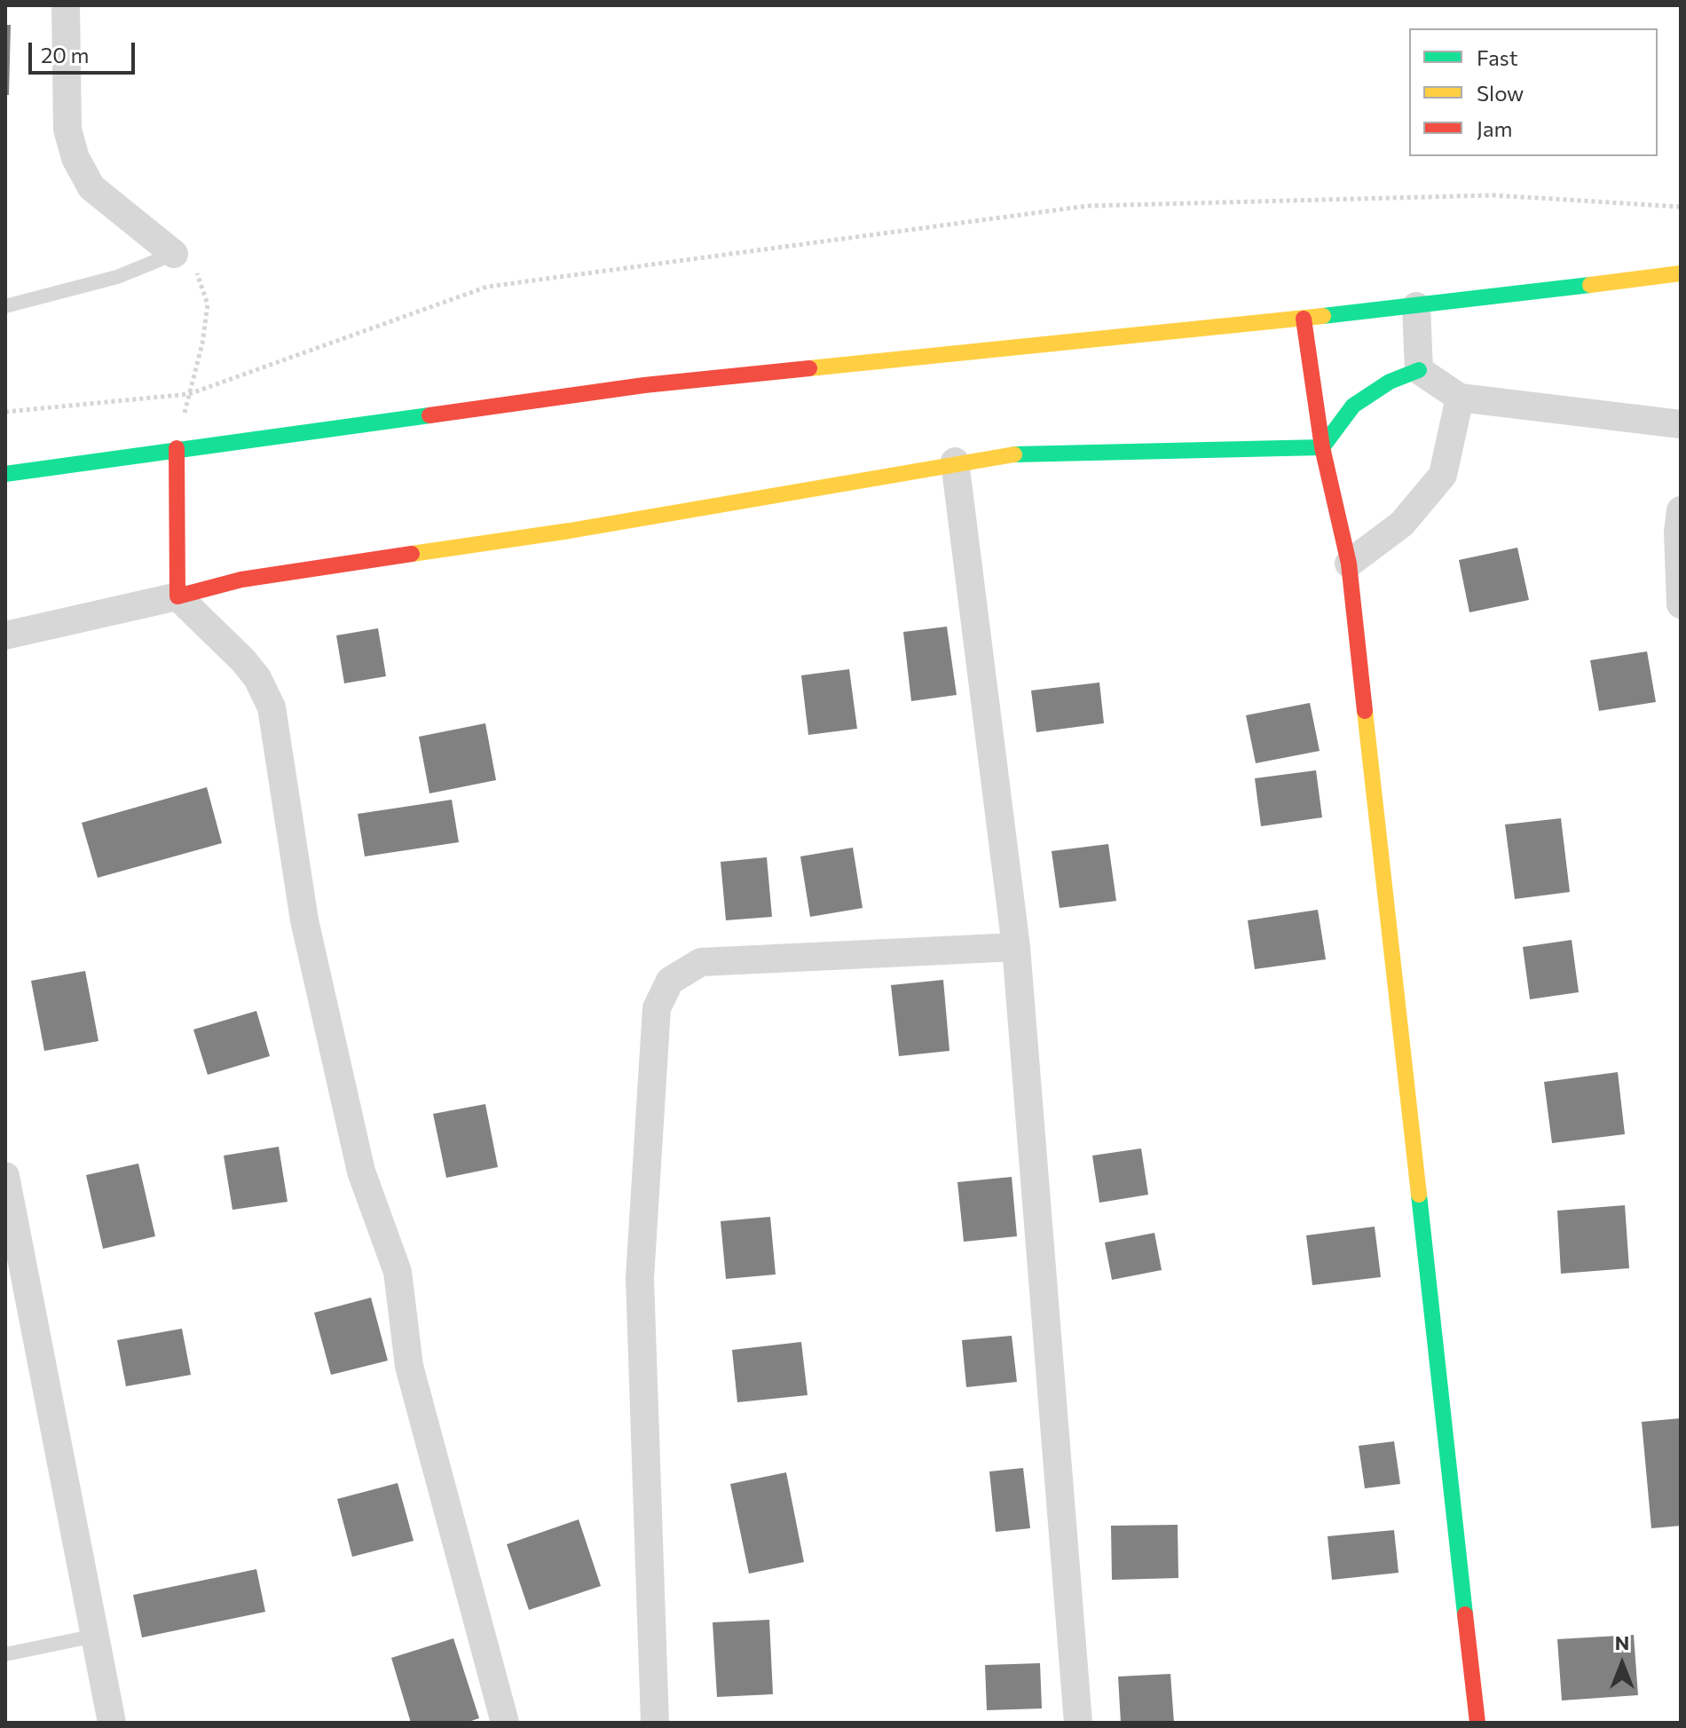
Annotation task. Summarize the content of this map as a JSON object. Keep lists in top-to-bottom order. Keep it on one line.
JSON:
{"legend":["Fast","Slow","Jam"],"scale_bar":"20 m","north":"top"}
